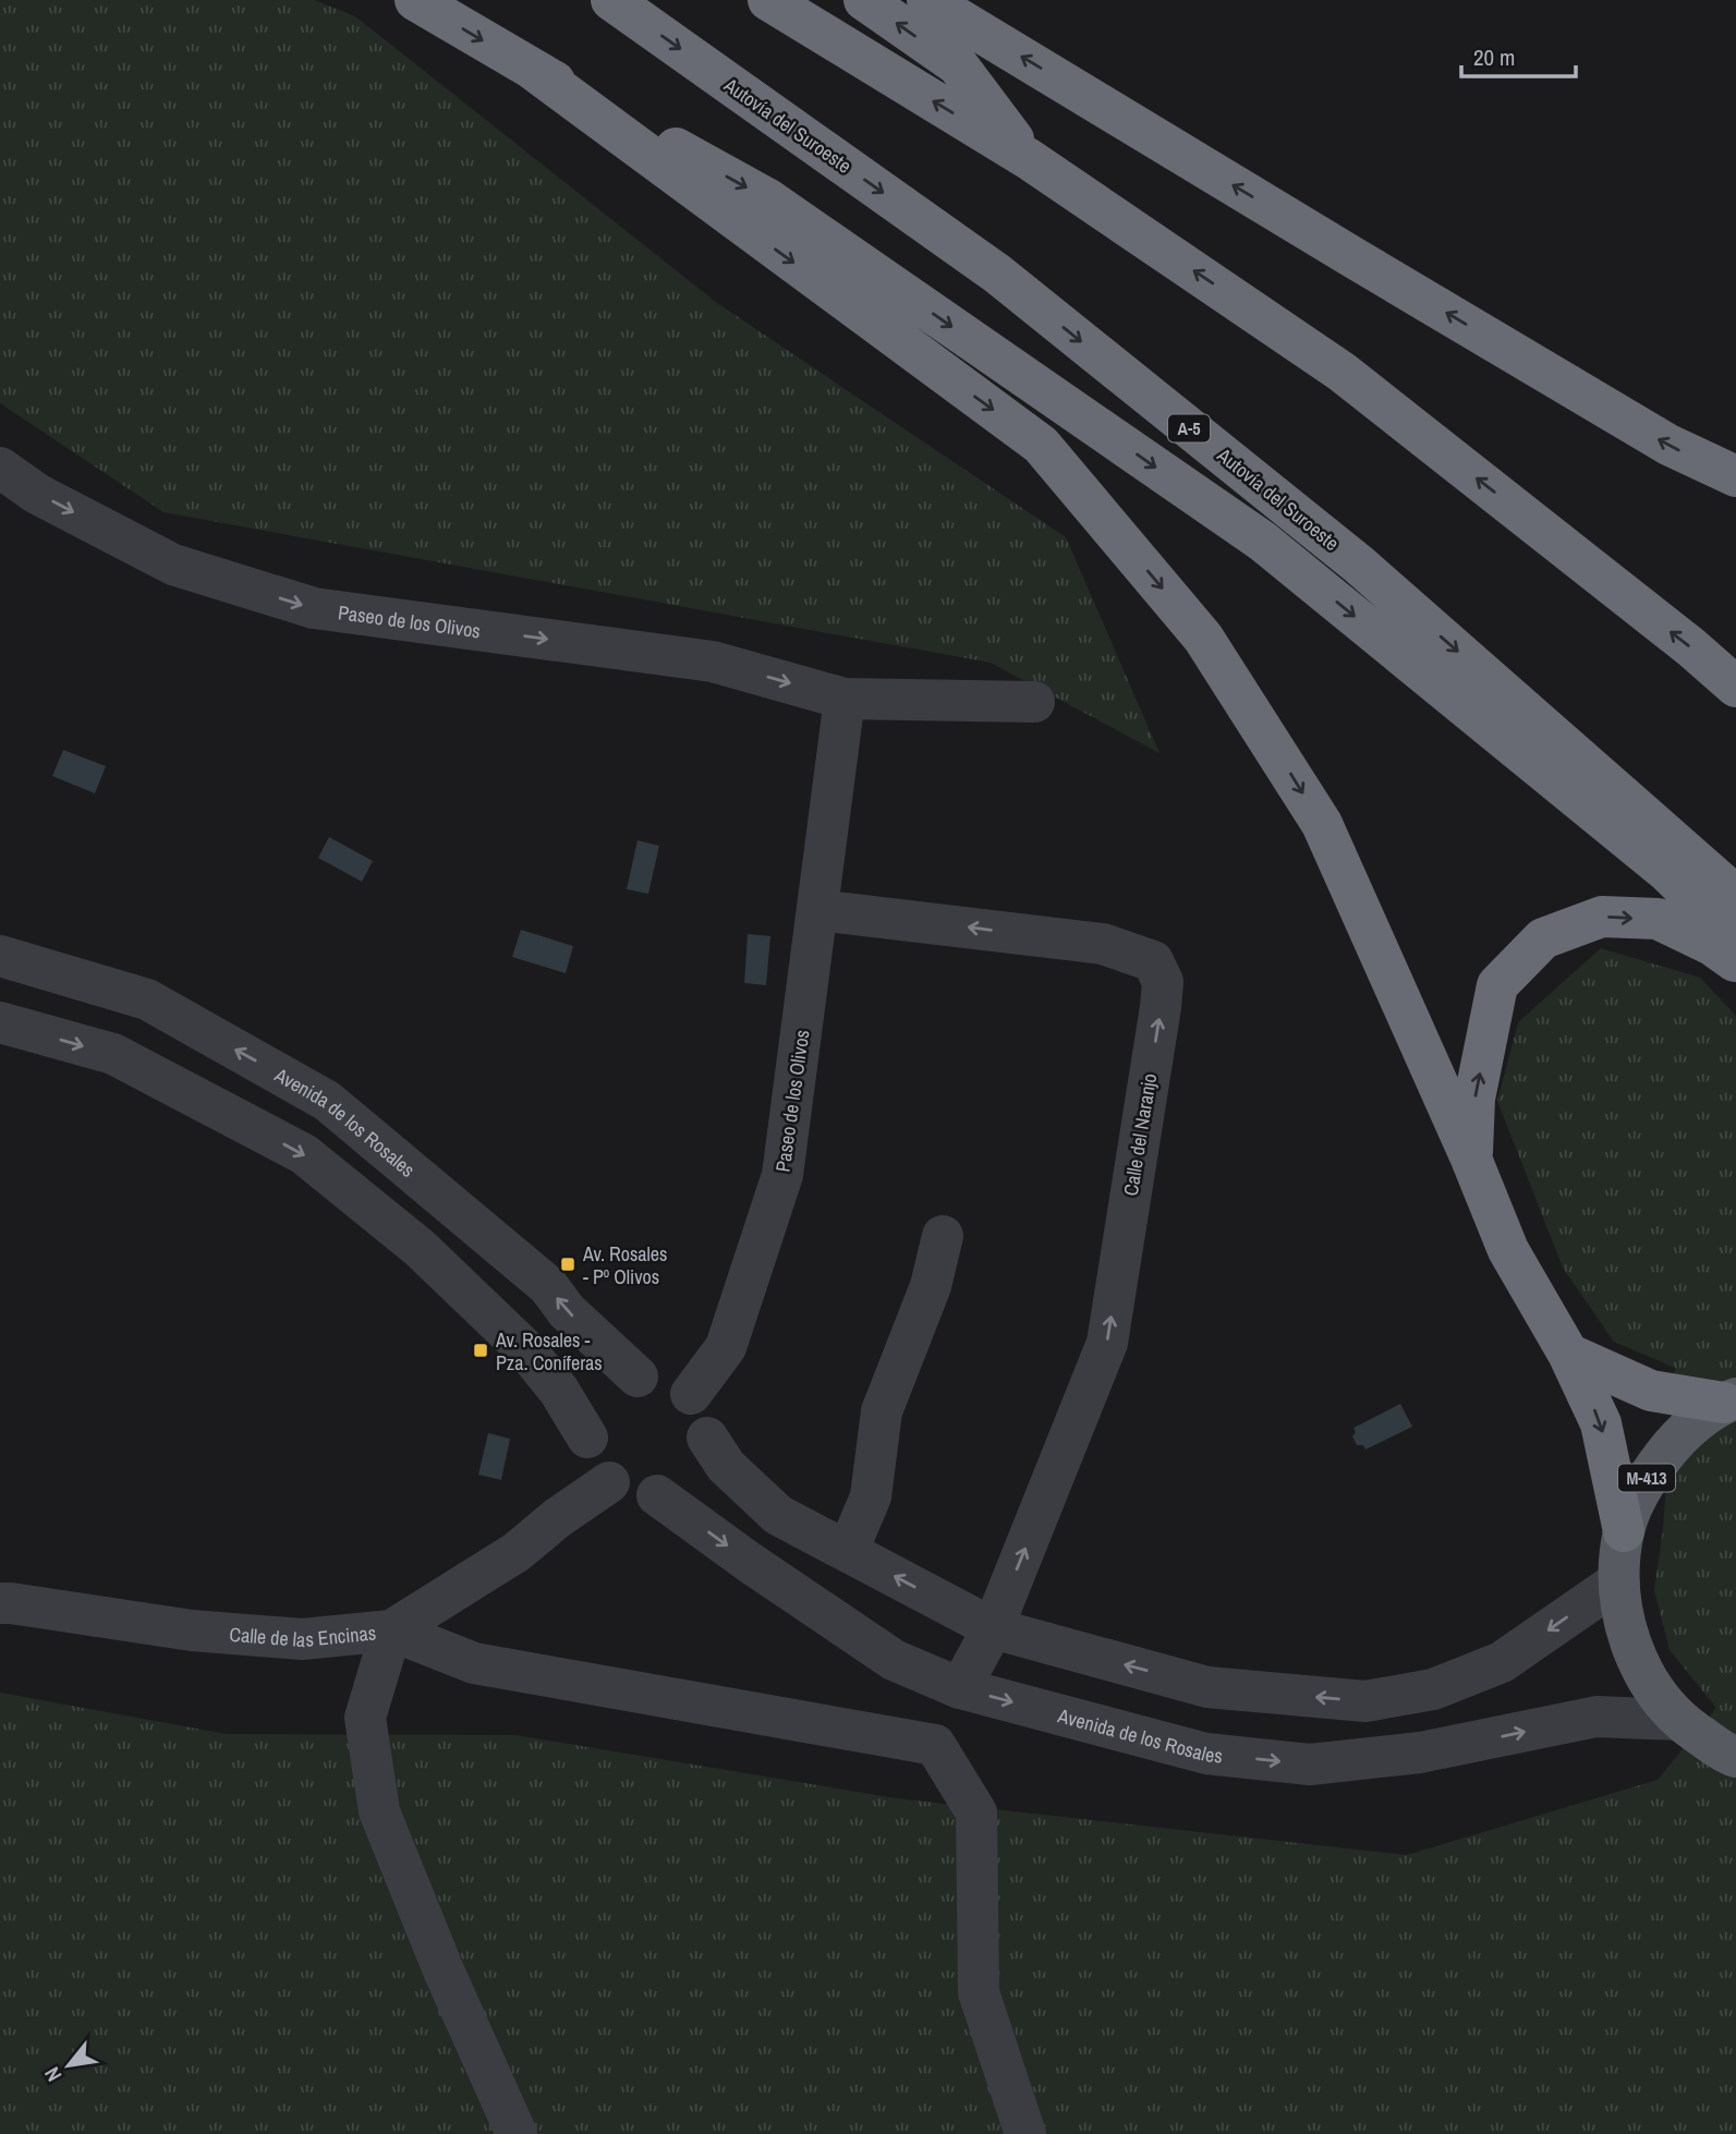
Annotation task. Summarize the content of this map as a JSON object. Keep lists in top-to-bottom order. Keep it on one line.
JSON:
{"streets":{"highway":["Autovía del Suroeste","A-5"],"main road":["M-413"],"street":["Paseo de los Olivos","Avenida de los Rosales","Calle del Naranjo","Calle de las Encinas"]},"crossings":[["Paseo de los Olivos","Avenida de los Rosales"],["Paseo de los Olivos","Calle del Naranjo"],["Paseo de los Olivos","Calle de las Encinas"],["Avenida de los Rosales","Calle del Naranjo"],["Avenida de los Rosales","M-413"],["Avenida de los Rosales","Calle de las Encinas"]],"one_way":["Paseo de los Olivos"],"places":{"transit":["Av. Rosales - Pº Olivos","Av. Rosales - Pza. Coníferas"]},"scale_bar":"20 m","north":"bottom left"}
